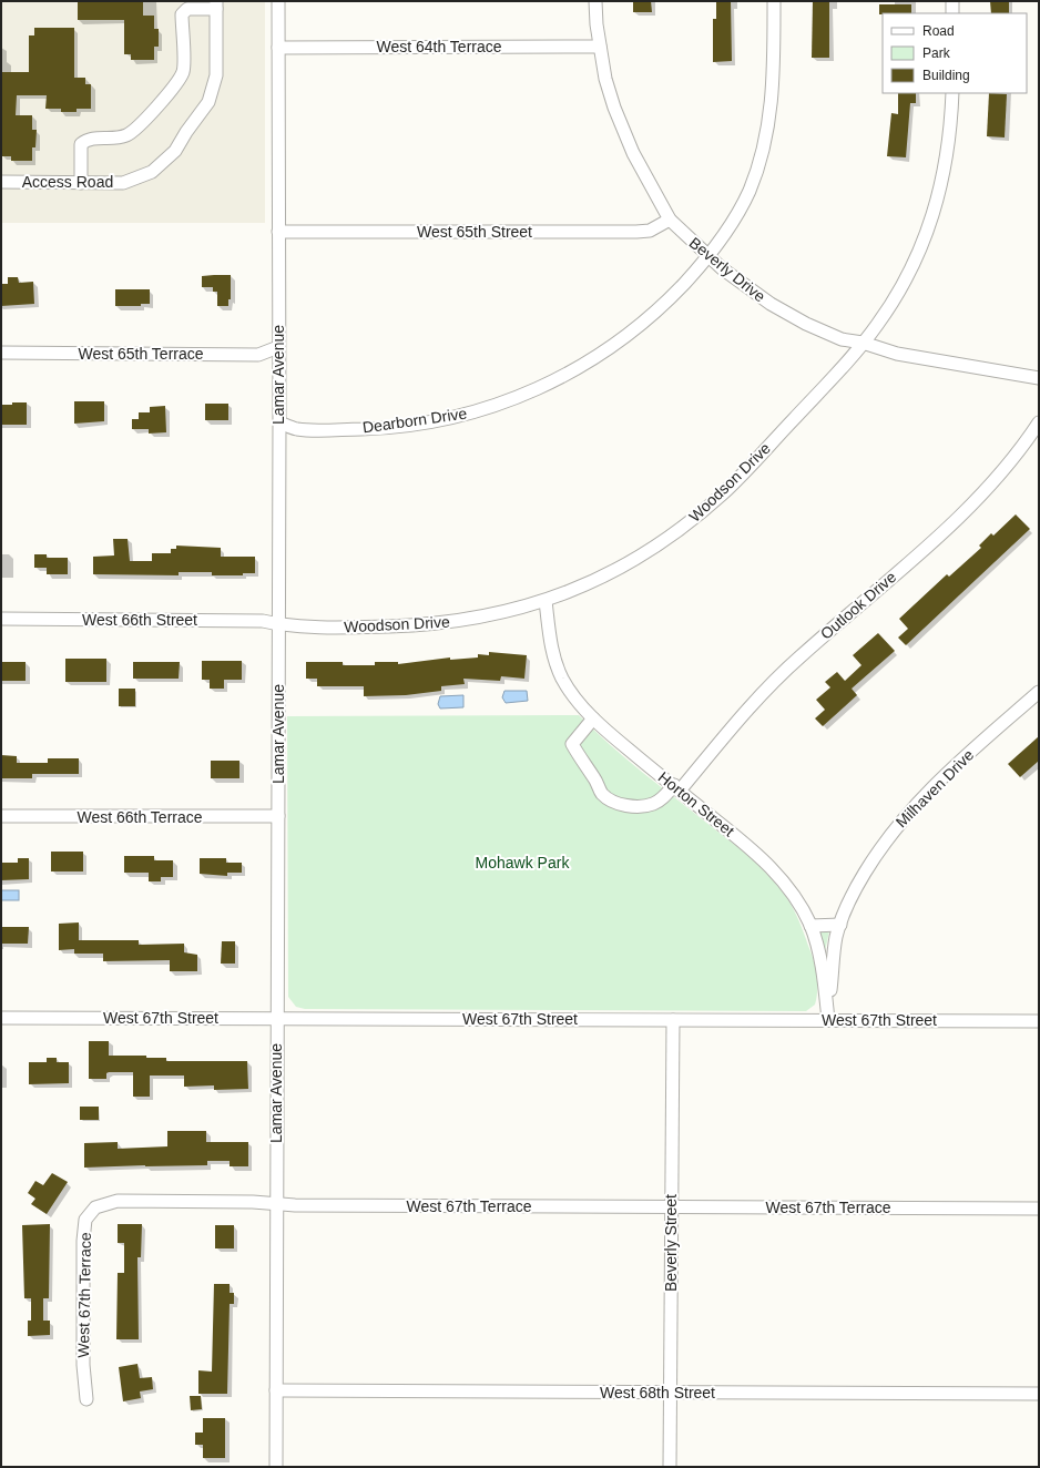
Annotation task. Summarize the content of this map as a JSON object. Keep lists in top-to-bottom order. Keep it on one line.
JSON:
{"streets":{"street":["West 64th Terrace","Access Road","West 65th Street","Beverly Drive","West 65th Terrace","Lamar Avenue","Dearborn Drive","Woodson Drive","Outlook Drive","West 66th Street","Milhaven Drive","Horton Street","West 66th Terrace","West 67th Street","West 67th Terrace","Beverly Street","West 68th Street"]},"crossings":[["West 64th Terrace","Beverly Drive"],["West 64th Terrace","Lamar Avenue"],["West 65th Street","Beverly Drive"],["West 65th Street","Lamar Avenue"],["Beverly Drive","Dearborn Drive"],["Beverly Drive","Woodson Drive"],["West 65th Terrace","Lamar Avenue"],["Lamar Avenue","Dearborn Drive"],["Lamar Avenue","Woodson Drive"],["Lamar Avenue","West 66th Street"],["Lamar Avenue","West 66th Terrace"],["Lamar Avenue","West 67th Street"],["Lamar Avenue","West 67th Terrace"],["Lamar Avenue","West 68th Street"],["Woodson Drive","West 66th Street"],["Woodson Drive","Horton Street"],["Outlook Drive","Horton Street"],["Milhaven Drive","Horton Street"],["Milhaven Drive","West 67th Street"],["Horton Street","West 67th Street"],["West 67th Street","Beverly Street"],["West 67th Terrace","Beverly Street"],["Beverly Street","West 68th Street"]],"parks":["Mohawk Park"],"legend":["Road","Park","Building"]}
